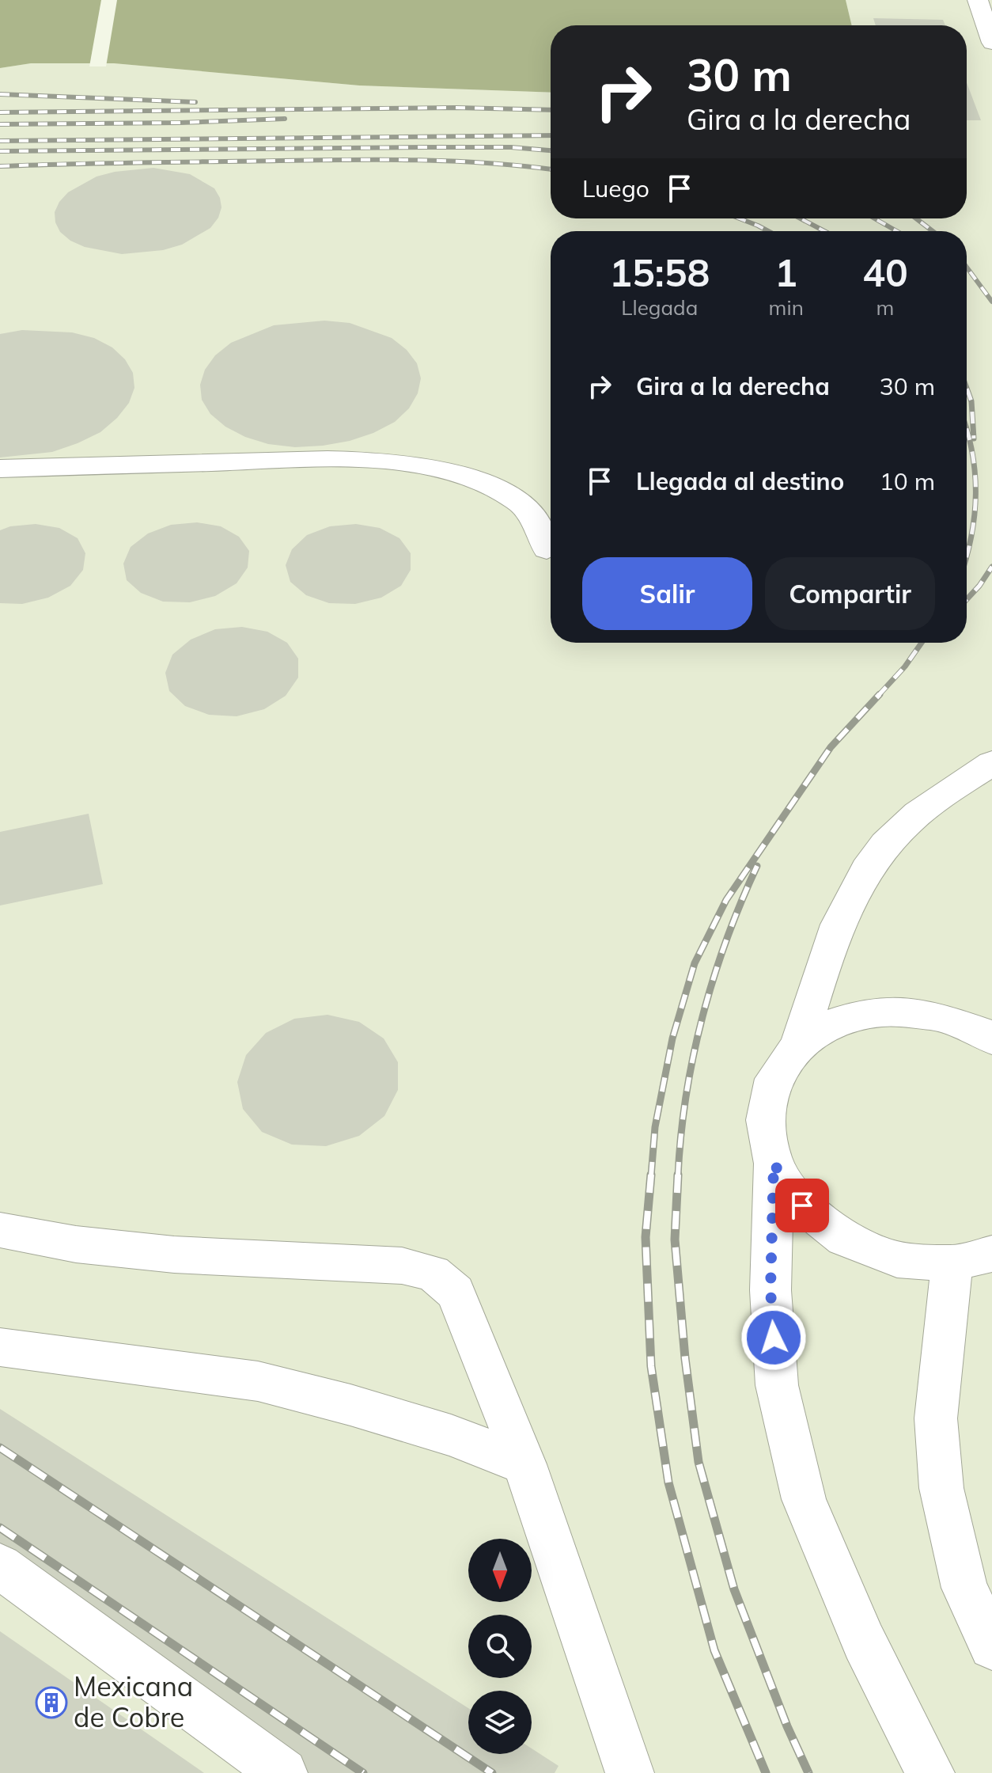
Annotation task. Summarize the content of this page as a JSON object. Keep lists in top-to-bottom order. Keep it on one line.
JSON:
{"places":{"building":["Mexicana de Cobre"]},"north":"bottom","page":{"turn":["30 m","Gira a la derecha"],"then":"Luego","eta":["15:58","Llegada","1","min","40","m"],"list":[{"name":"Gira a la derecha","value":"30 m"},{"name":"Llegada al destino","value":"10 m"}],"buttons":["Salir","Compartir"]}}
